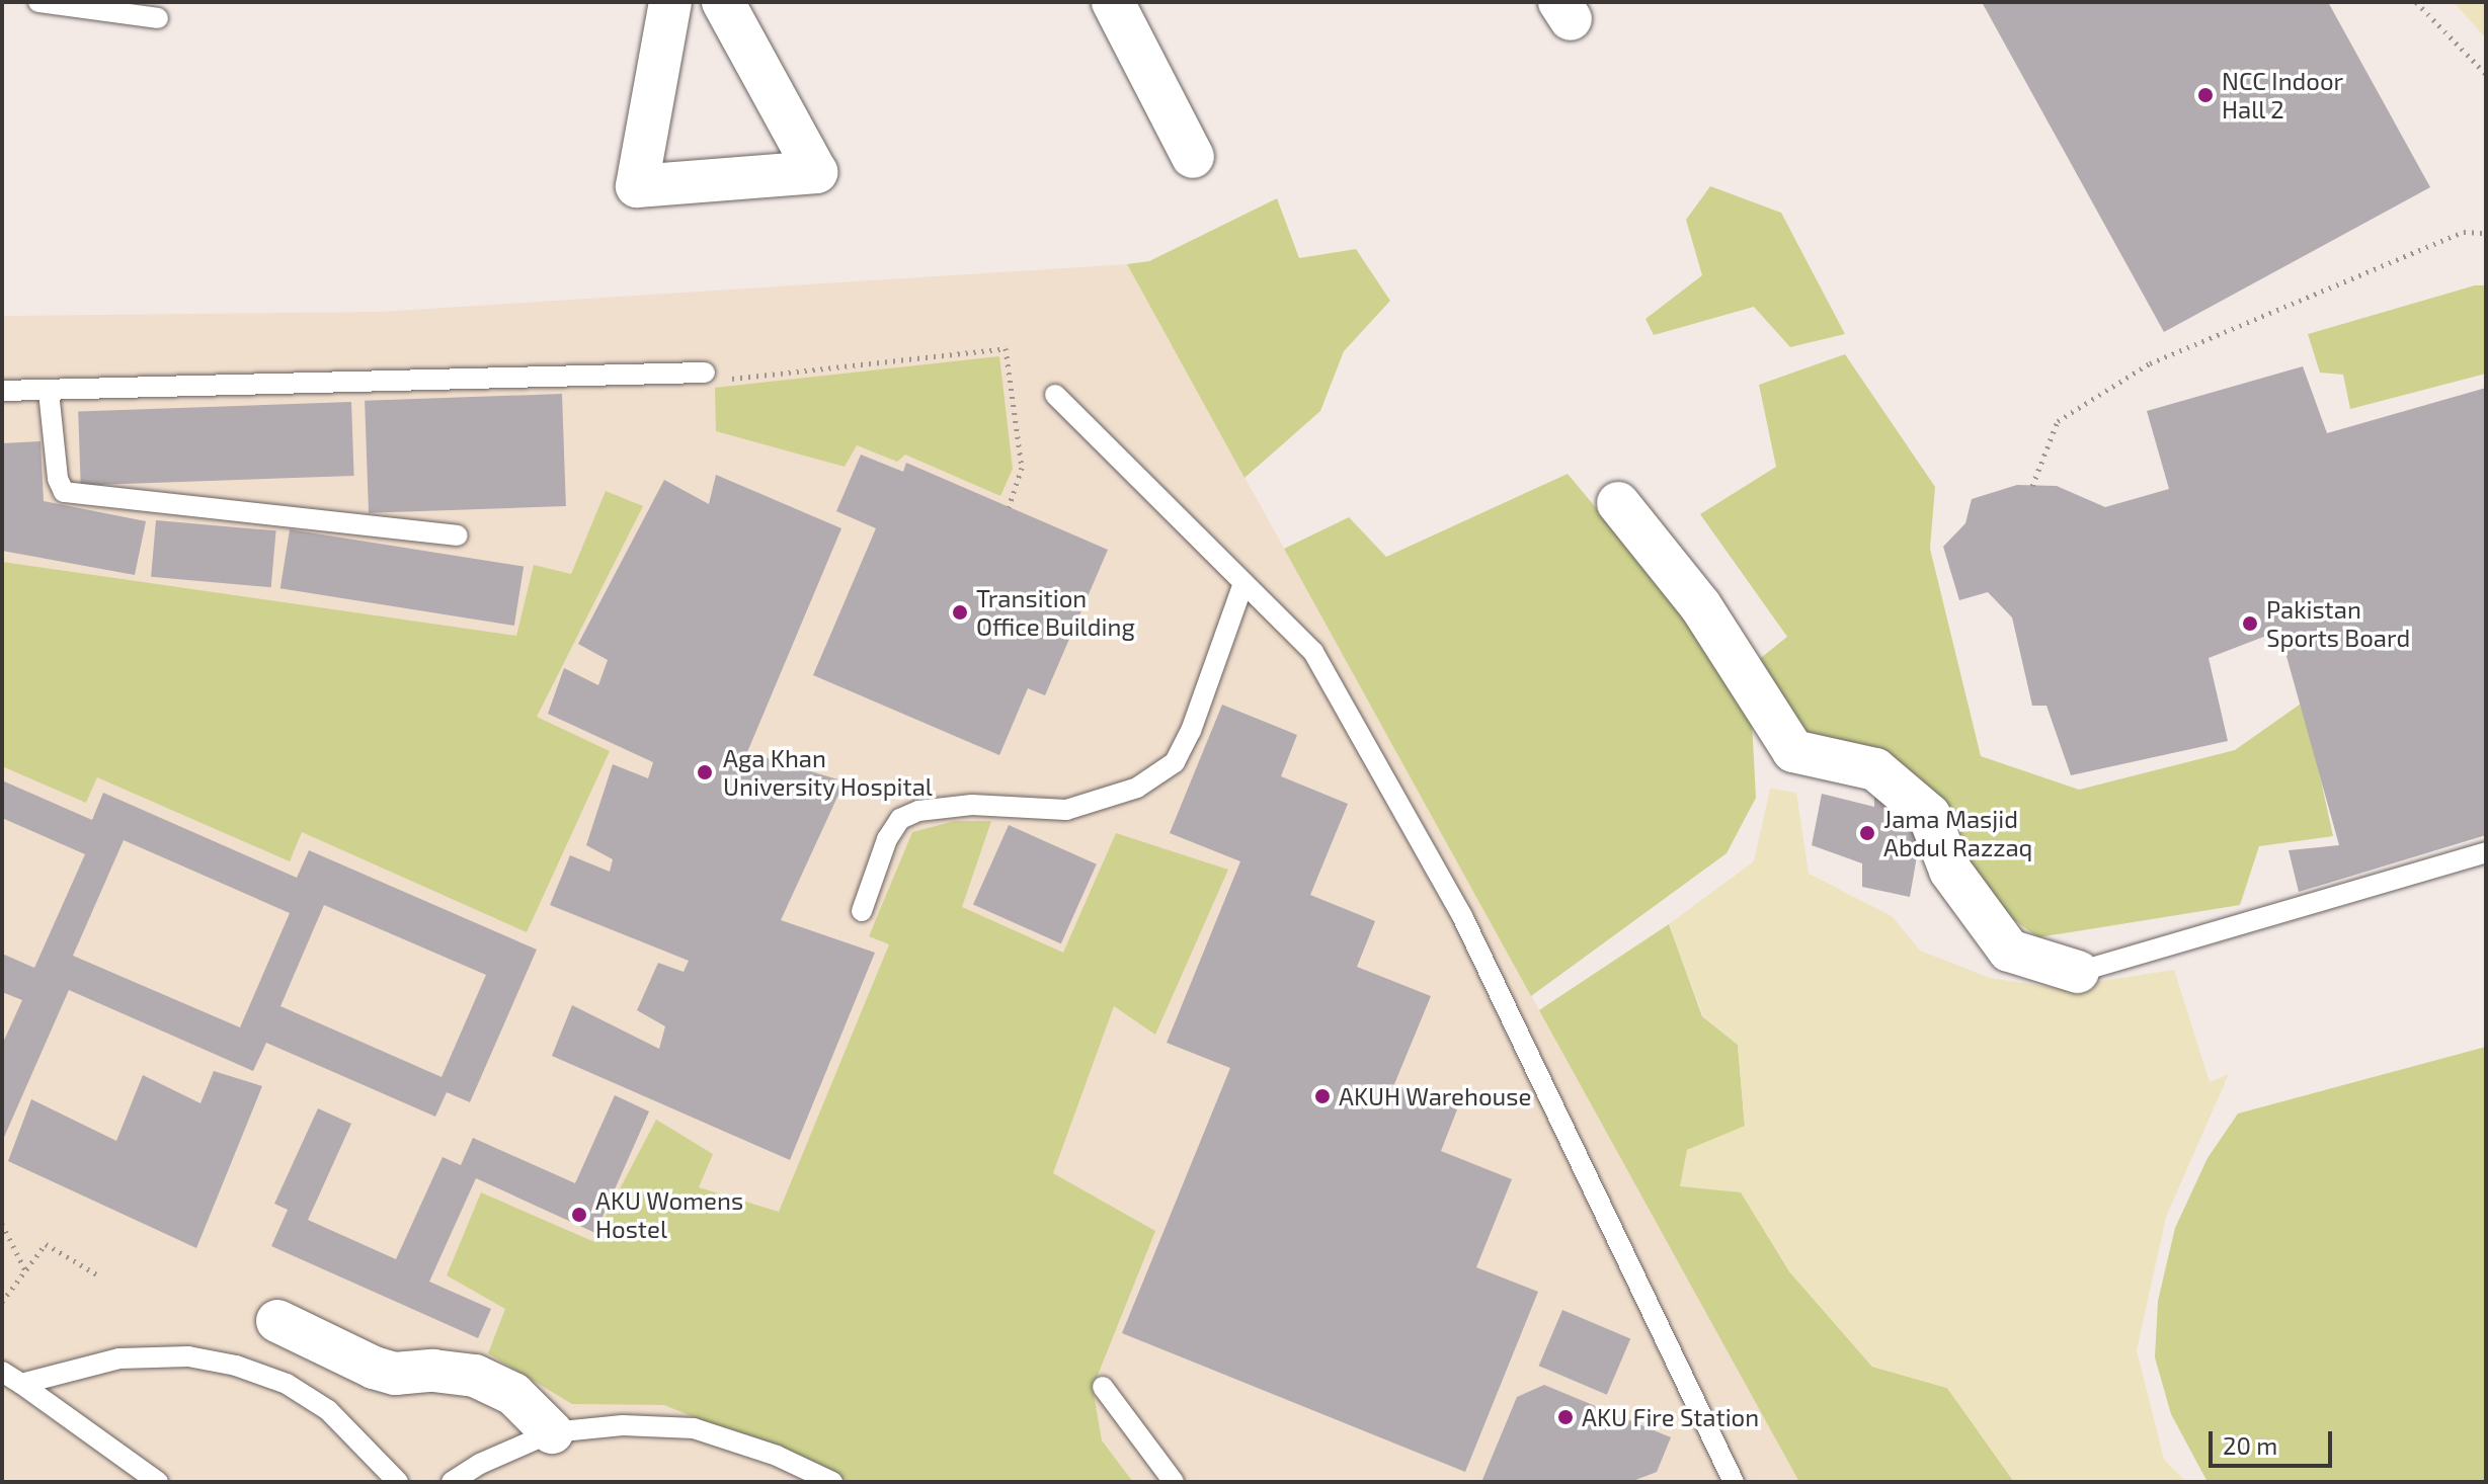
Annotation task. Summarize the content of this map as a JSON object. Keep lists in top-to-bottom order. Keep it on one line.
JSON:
{"places":["NCC Indoor Hall 2","Transition Office Building","Pakistan Sports Board","Aga Khan University Hospital","Jama Masjid Abdul Razzaq","AKUH Warehouse","AKU Womens Hostel","AKU Fire Station"],"scale_bar":"20 m"}
